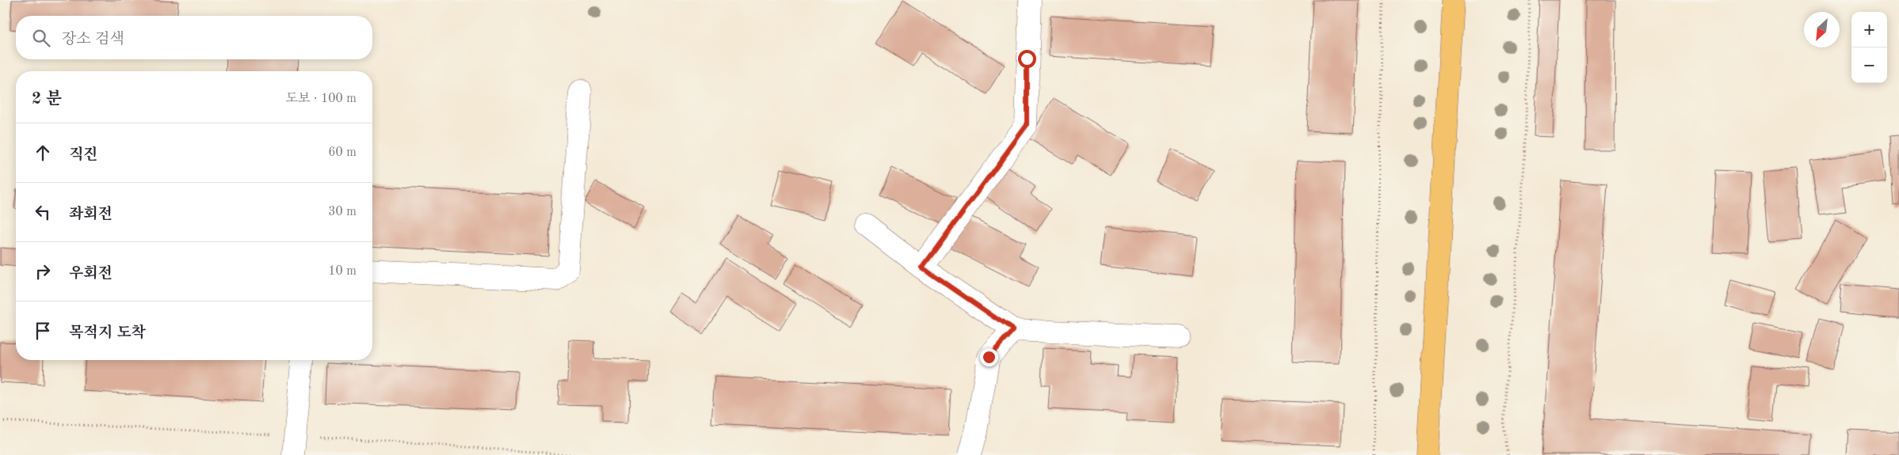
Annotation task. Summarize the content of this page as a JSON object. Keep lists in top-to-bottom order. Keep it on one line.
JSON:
{"north":"bottom left","page":{"map_buttons":["+","−"],"search":"장소 검색","heading":["2 분","도보 · 100 m"],"list":[["직진","60 m"],["좌회전","30 m"],["우회전","10 m"],"목적지 도착"]}}
